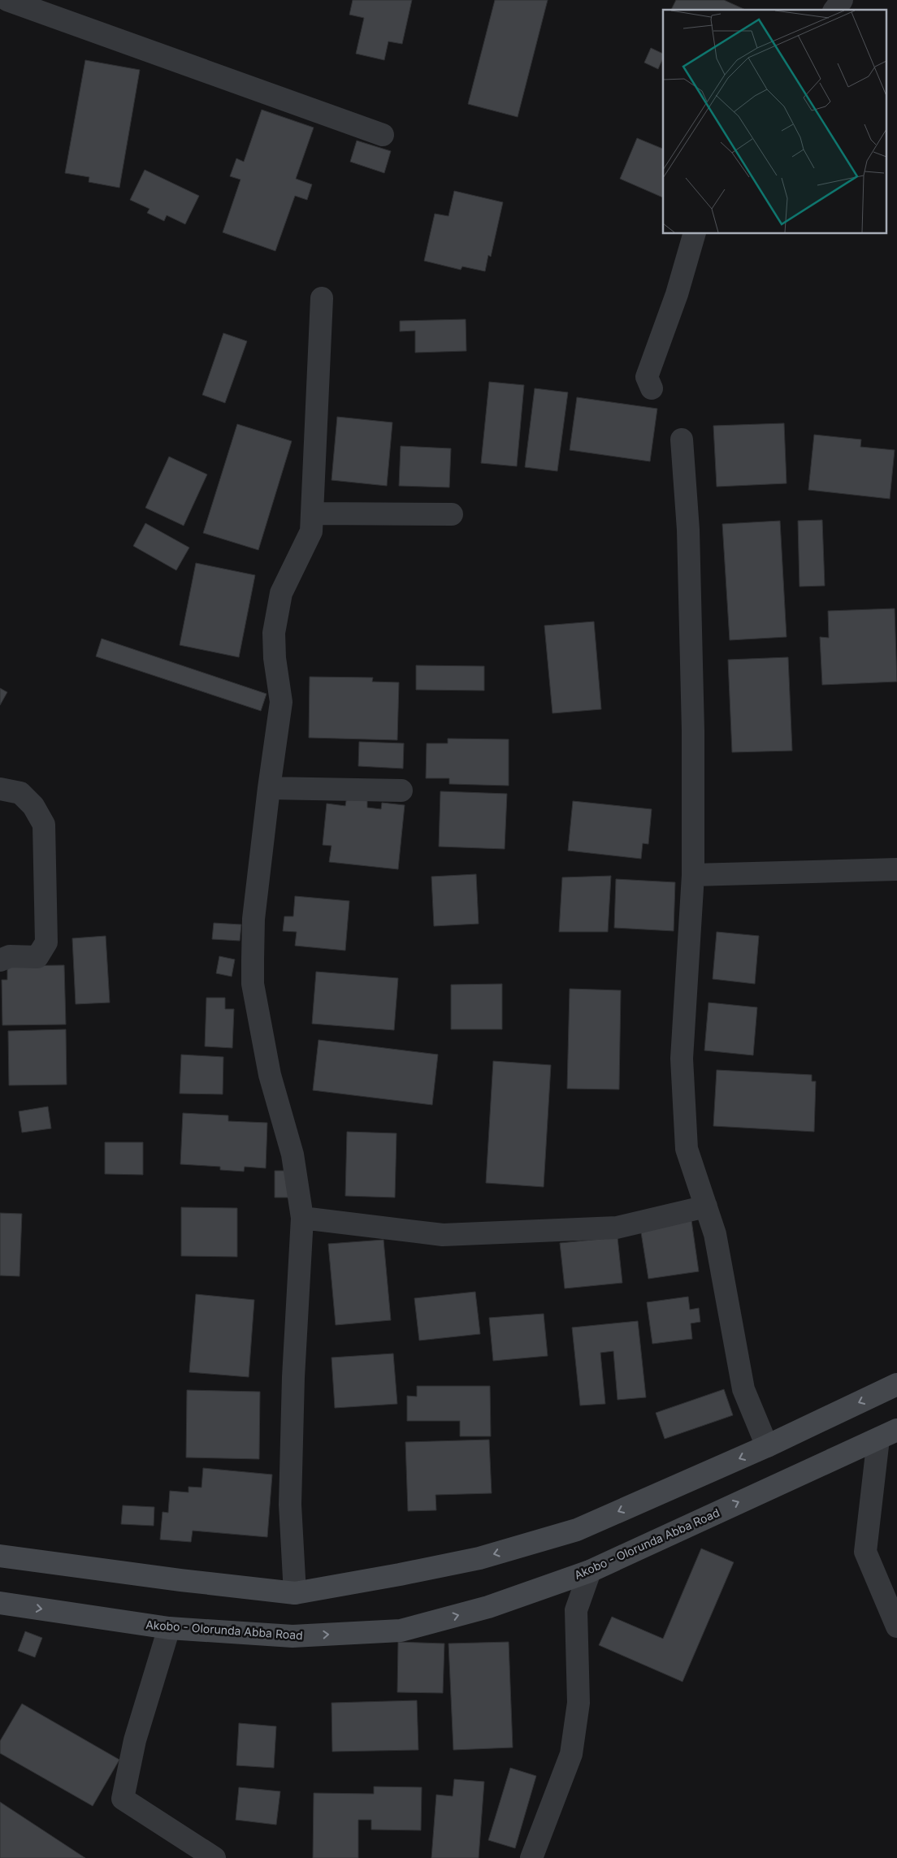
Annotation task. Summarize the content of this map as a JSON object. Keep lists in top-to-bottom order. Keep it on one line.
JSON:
{"streets":{"main road":["Akobo - Olorunda Abba Road"]}}
